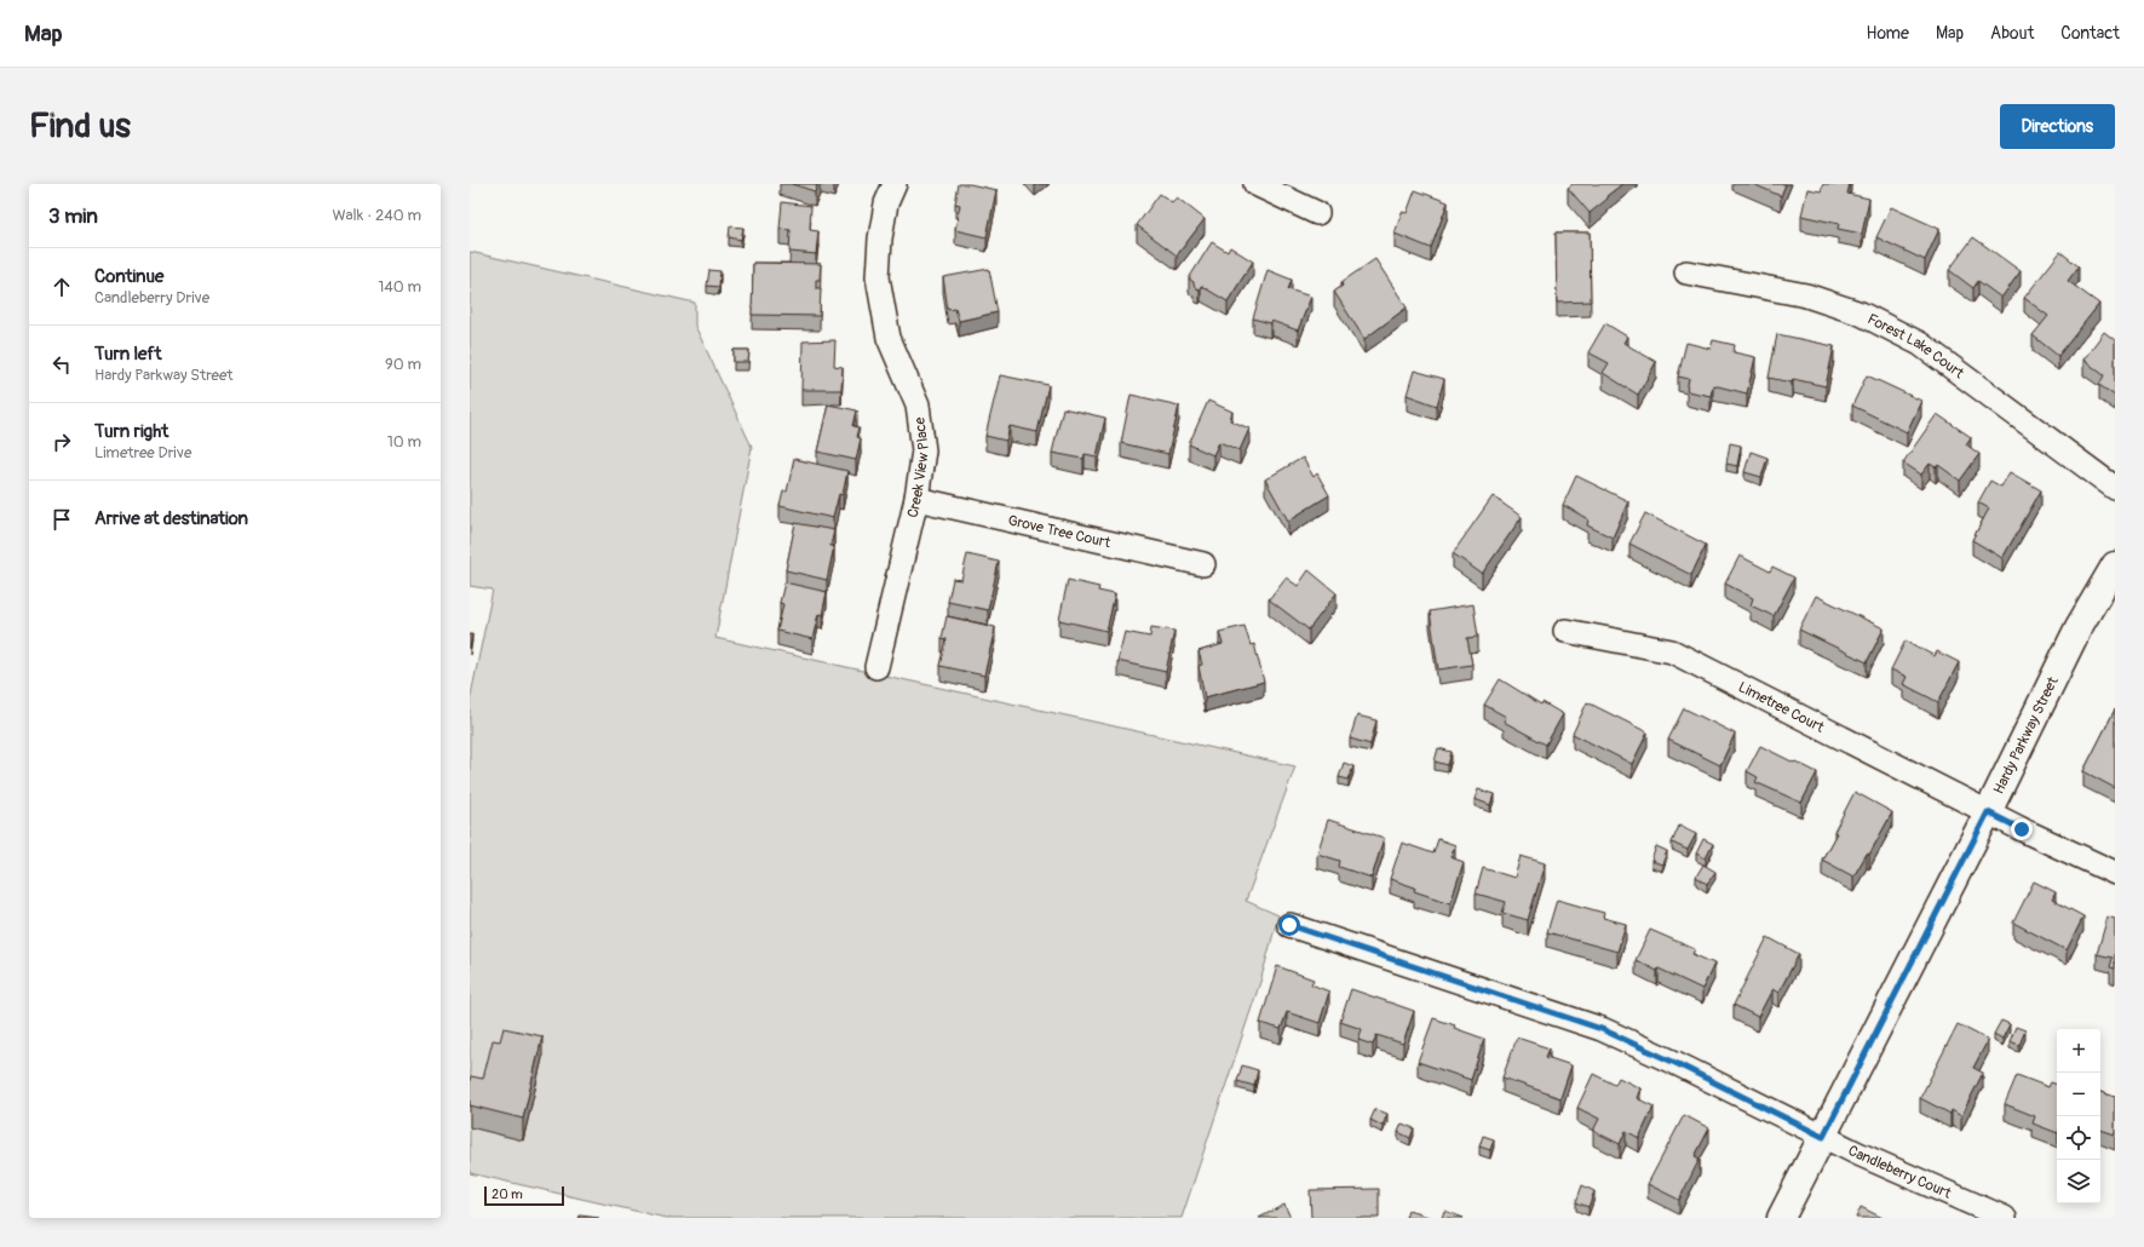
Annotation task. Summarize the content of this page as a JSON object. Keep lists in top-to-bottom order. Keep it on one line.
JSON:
{"streets":{"main road":["Hardy Parkway Street"],"street":["Forest Lake Court","Creek View Place","Grove Tree Court","Limetree Court","Candleberry Court"]},"crossings":[["Creek View Place","Grove Tree Court"],["Limetree Court","Hardy Parkway Street"],["Hardy Parkway Street","Candleberry Court"]],"scale_bar":"20 m","page":{"header":"Map","nav":["Home","Map","About","Contact"],"buttons":"Directions","title":"Find us","heading":["3 min","Walk · 240 m"],"list":[["Continue","Candleberry Drive","140 m"],["Turn left","Hardy Parkway Street","90 m"],["Turn right","Limetree Drive","10 m"],"Arrive at destination"],"map_buttons":["+","−"],"scale":"20 m"}}
